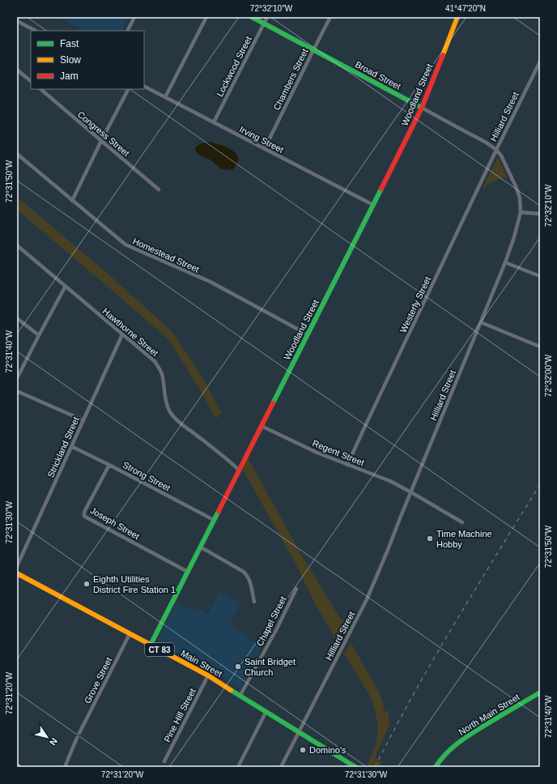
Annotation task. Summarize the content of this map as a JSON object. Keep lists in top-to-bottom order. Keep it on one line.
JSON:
{"streets":{"street":["Lockwood Street","Broad Street","Chambers Street","Woodland Street","Hilliard Street","Congress Street","Irving Street","Homestead Street","Westerly Street","Hawthorne Street","Strickland Street","Regent Street","Strong Street","Joseph Street","Chapel Street","CT 83","Main Street","Grove Street","North Main Street","Pine Hill Street"]},"crossings":[["Lockwood Street","Broad Street"],["Lockwood Street","Irving Street"],["Broad Street","Chambers Street"],["Broad Street","Woodland Street"],["Broad Street","Hilliard Street"],["Broad Street","Westerly Street"],["Chambers Street","Irving Street"],["Woodland Street","Irving Street"],["Woodland Street","Homestead Street"],["Woodland Street","Hawthorne Street"],["Woodland Street","Regent Street"],["Woodland Street","Strong Street"],["Woodland Street","Joseph Street"],["Woodland Street","Main Street"],["Hilliard Street","Westerly Street"],["Hilliard Street","Regent Street"],["Hilliard Street","Main Street"],["Westerly Street","Regent Street"],["Hawthorne Street","Strickland Street"],["Strickland Street","Strong Street"],["Strong Street","Joseph Street"],["Chapel Street","Main Street"],["Main Street","Grove Street"],["Main Street","Pine Hill Street"]],"places":["Time Machine Hobby","Eighth Utilities District Fire Station 1","Saint Bridget Church","Domino's"],"legend":["Fast","Slow","Jam"],"north":"bottom right","coordinates":["72°32'10\"W","41°47'20\"N","72°31'50\"W","72°31'40\"W","72°32'00\"W","72°31'30\"W","72°31'20\"W"]}
